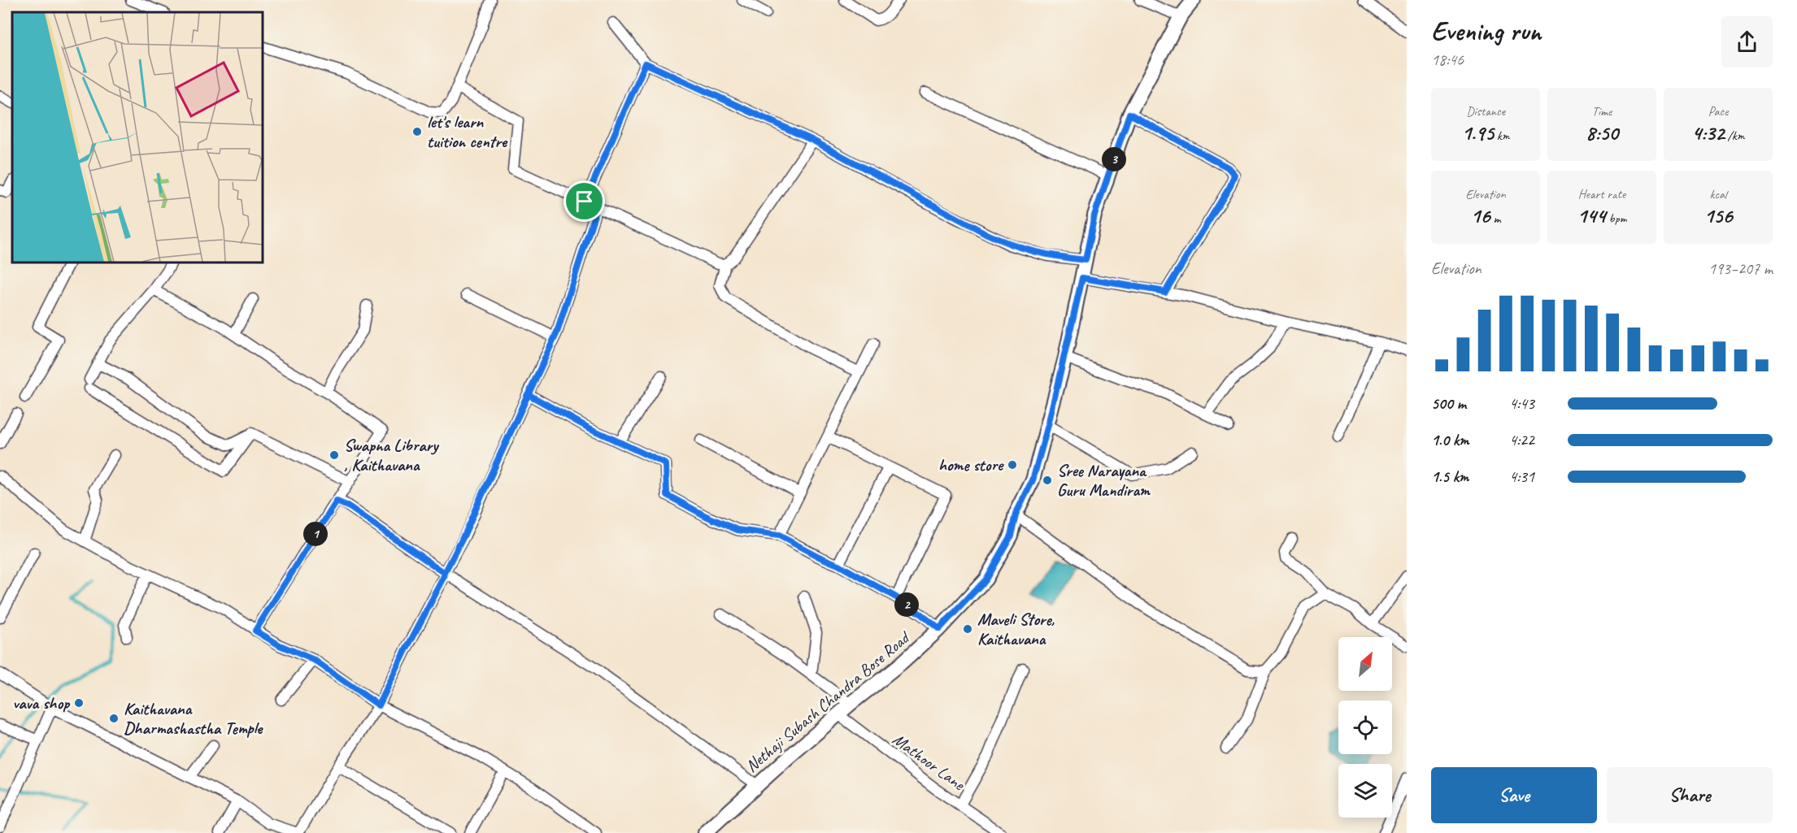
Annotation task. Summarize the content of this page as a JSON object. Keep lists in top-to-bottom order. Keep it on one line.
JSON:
{"streets":{"main road":["Nethaji Subash Chandra Bose Road"],"street":["Mathoor Lane"]},"crossings":[["Nethaji Subash Chandra Bose Road","Mathoor Lane"]],"places":["let's learn tuition centre","Swapna Library , Kaithavana","home store","Sree Narayana Guru Mandiram","Maveli Store, Kaithavana","vava shop","Kaithavana Dharmashastha Temple"],"north":"top right","page":{"heading":["Evening run","18:46"],"stats":[["Distance","1.95 km"],["Time","8:50"],["Pace","4:32 /km"],["Elevation","16 m"],["Heart rate","144 bpm"],["kcal","156"]],"pins":["3","1","2"],"chart":["Elevation","193–207 m"],"list":[{"name":"500 m","note":"4:43"},{"name":"1.0 km","note":"4:22"},{"name":"1.5 km","note":"4:31"}],"buttons":["Save","Share"]}}
